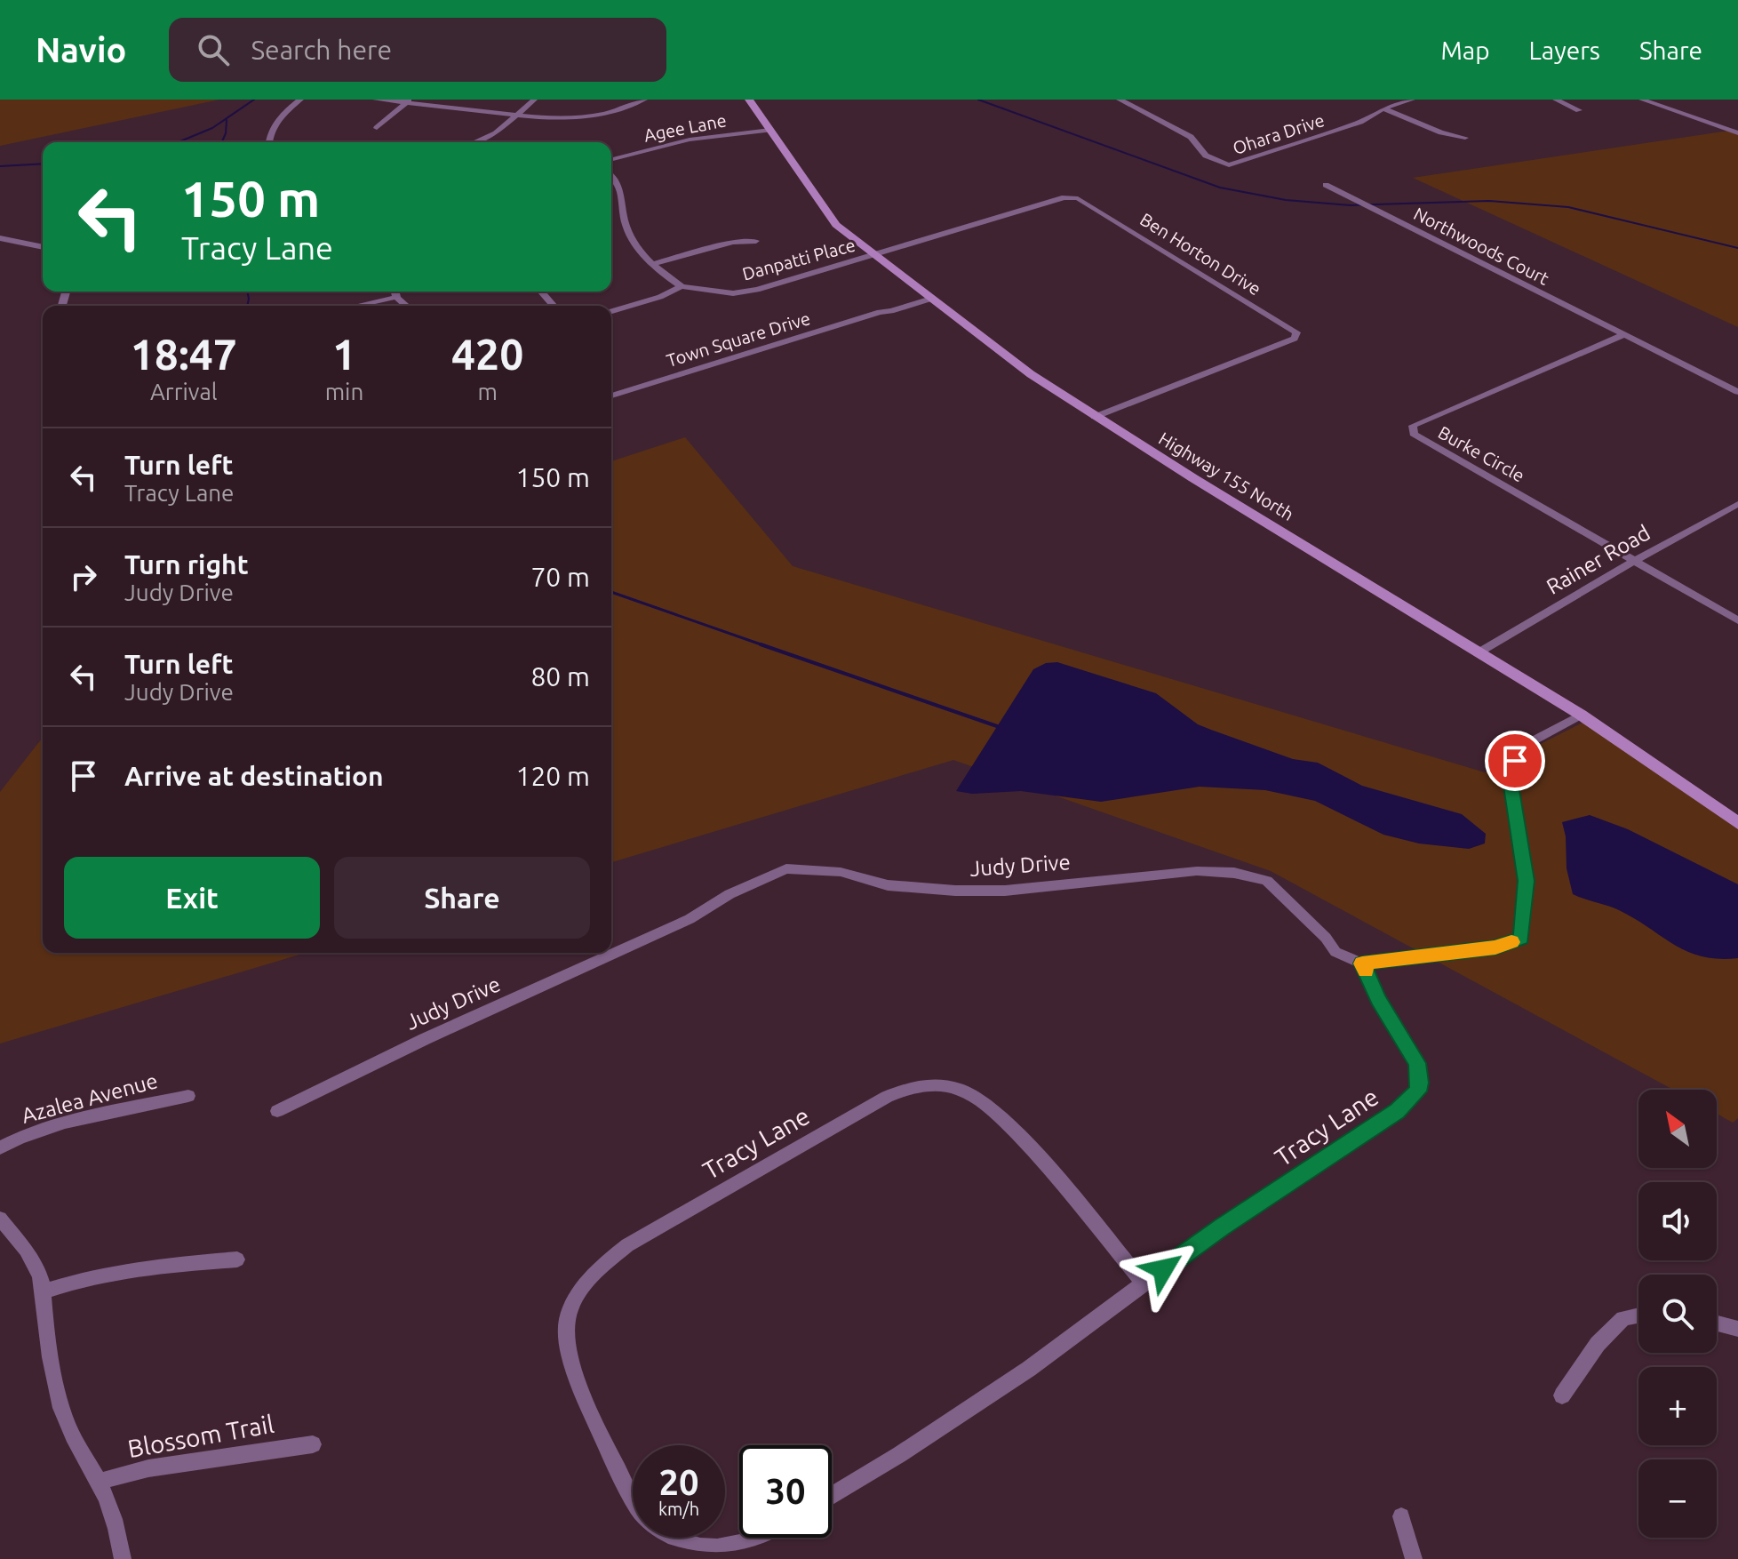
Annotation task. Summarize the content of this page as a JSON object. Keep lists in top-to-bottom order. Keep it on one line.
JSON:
{"streets":{"main road":["Highway 155 North"],"street":["Agee Lane","Ohara Drive","Northwoods Court","Ben Horton Drive","Danpatti Place","Town Square Drive","Burke Circle","Rainer Road","Judy Drive","Azalea Avenue","Tracy Lane","Blossom Trail"]},"crossings":[["Agee Lane","Highway 155 North"],["Northwoods Court","Burke Circle"],["Ben Horton Drive","Danpatti Place"],["Ben Horton Drive","Highway 155 North"],["Danpatti Place","Highway 155 North"],["Town Square Drive","Highway 155 North"],["Burke Circle","Rainer Road"],["Highway 155 North","Rainer Road"],["Judy Drive","Tracy Lane"]],"north":"top left","page":{"header":"Navio","search":"Search here","nav":["Map","Layers","Share"],"turn":["150 m","Tracy Lane"],"eta":["18:47","Arrival","1","min","420","m"],"list":[{"name":"Turn left","note":"Tracy Lane","value":"150 m"},{"name":"Turn right","note":"Judy Drive","value":"70 m"},{"name":"Turn left","note":"Judy Drive","value":"80 m"},{"name":"Arrive at destination","value":"120 m"}],"buttons":["Exit","Share"],"map_buttons":["+","−"],"speed":"20 km/h","limit":"30"}}
